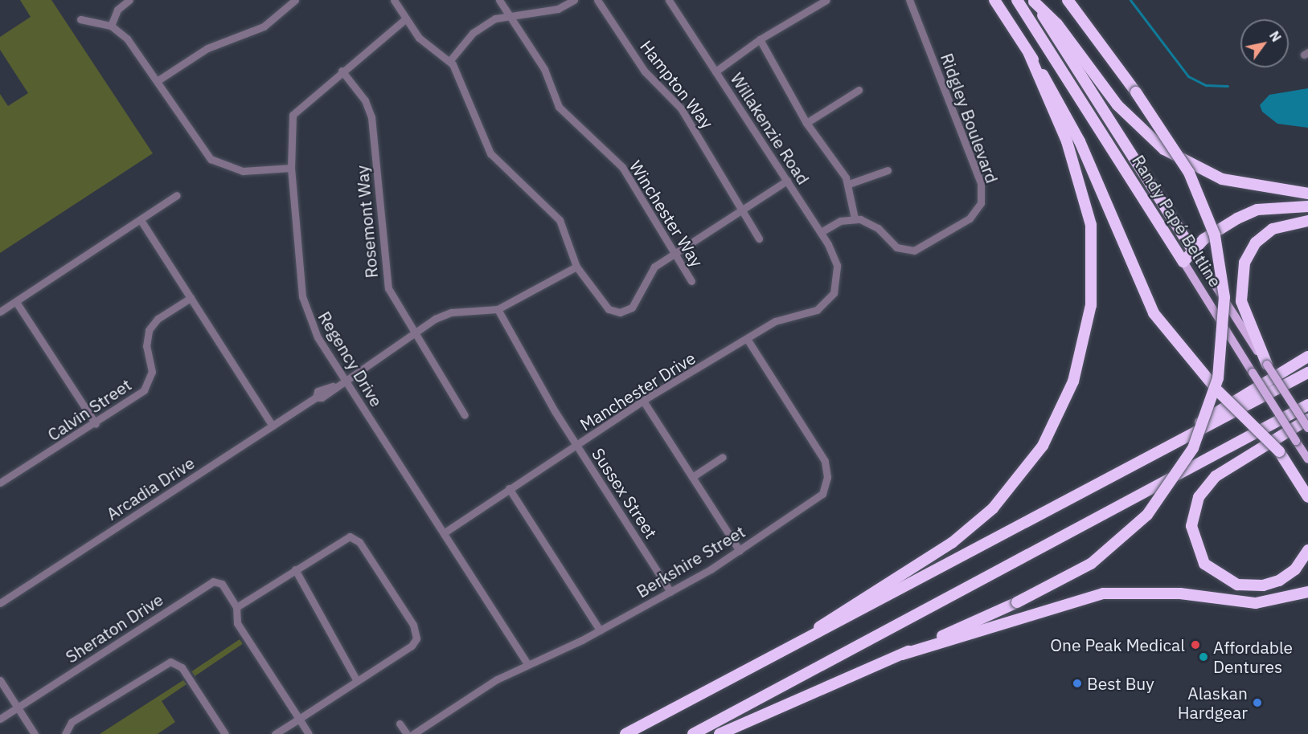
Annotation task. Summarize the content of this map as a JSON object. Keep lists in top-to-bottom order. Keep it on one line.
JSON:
{"streets":{"highway":["Randy Papé Beltline"],"street":["Hampton Way","Ridgley Boulevard","Willakenzie Road","Winchester Way","Rosemont Way","Regency Drive","Manchester Drive","Calvin Street","Arcadia Drive","Sussex Street","Berkshire Street","Sheraton Drive"]},"crossings":[["Willakenzie Road","Manchester Drive"],["Rosemont Way","Regency Drive"],["Rosemont Way","Arcadia Drive"],["Regency Drive","Manchester Drive"],["Regency Drive","Arcadia Drive"],["Regency Drive","Berkshire Street"],["Manchester Drive","Sussex Street"],["Manchester Drive","Berkshire Street"],["Arcadia Drive","Sussex Street"],["Sussex Street","Berkshire Street"]],"places":["One Peak Medical","Affordable Dentures","Best Buy","Alaskan Hardgear"],"north":"top right"}
